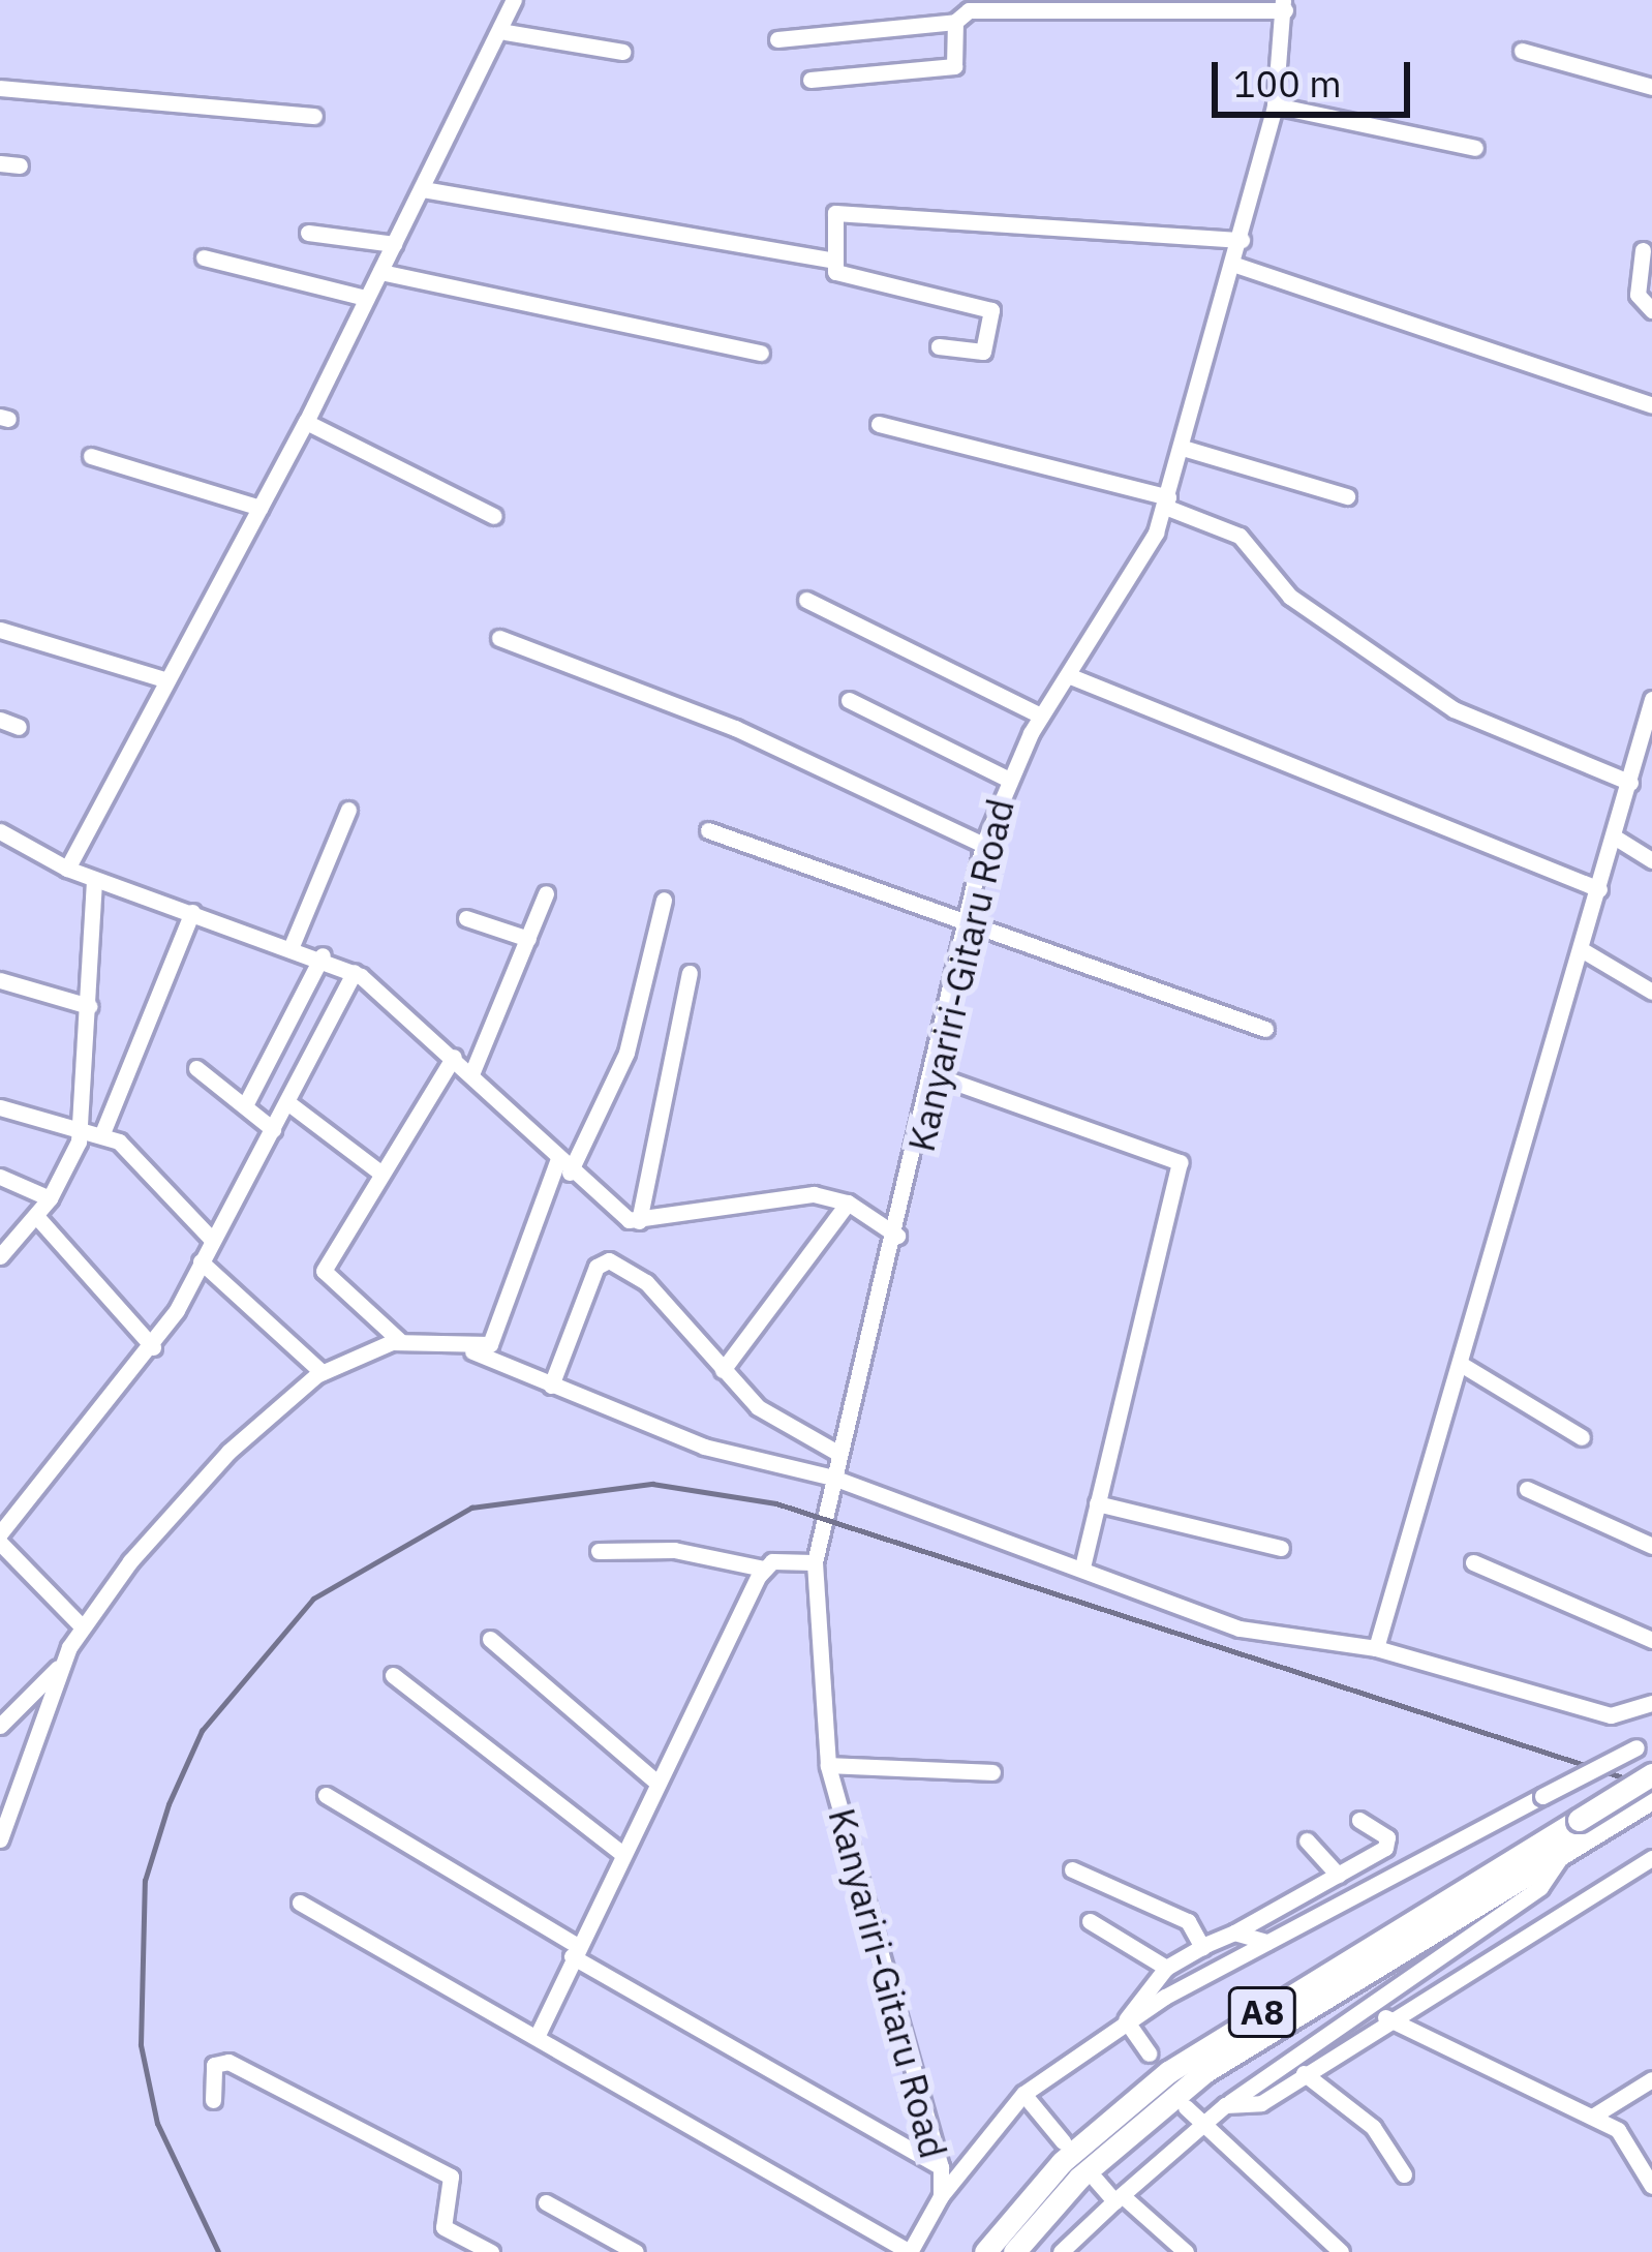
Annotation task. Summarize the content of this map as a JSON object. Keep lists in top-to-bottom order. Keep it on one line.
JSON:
{"streets":{"highway":["A8"],"street":["Kanyariri-Gitaru Road"]},"scale_bar":"100 m"}
